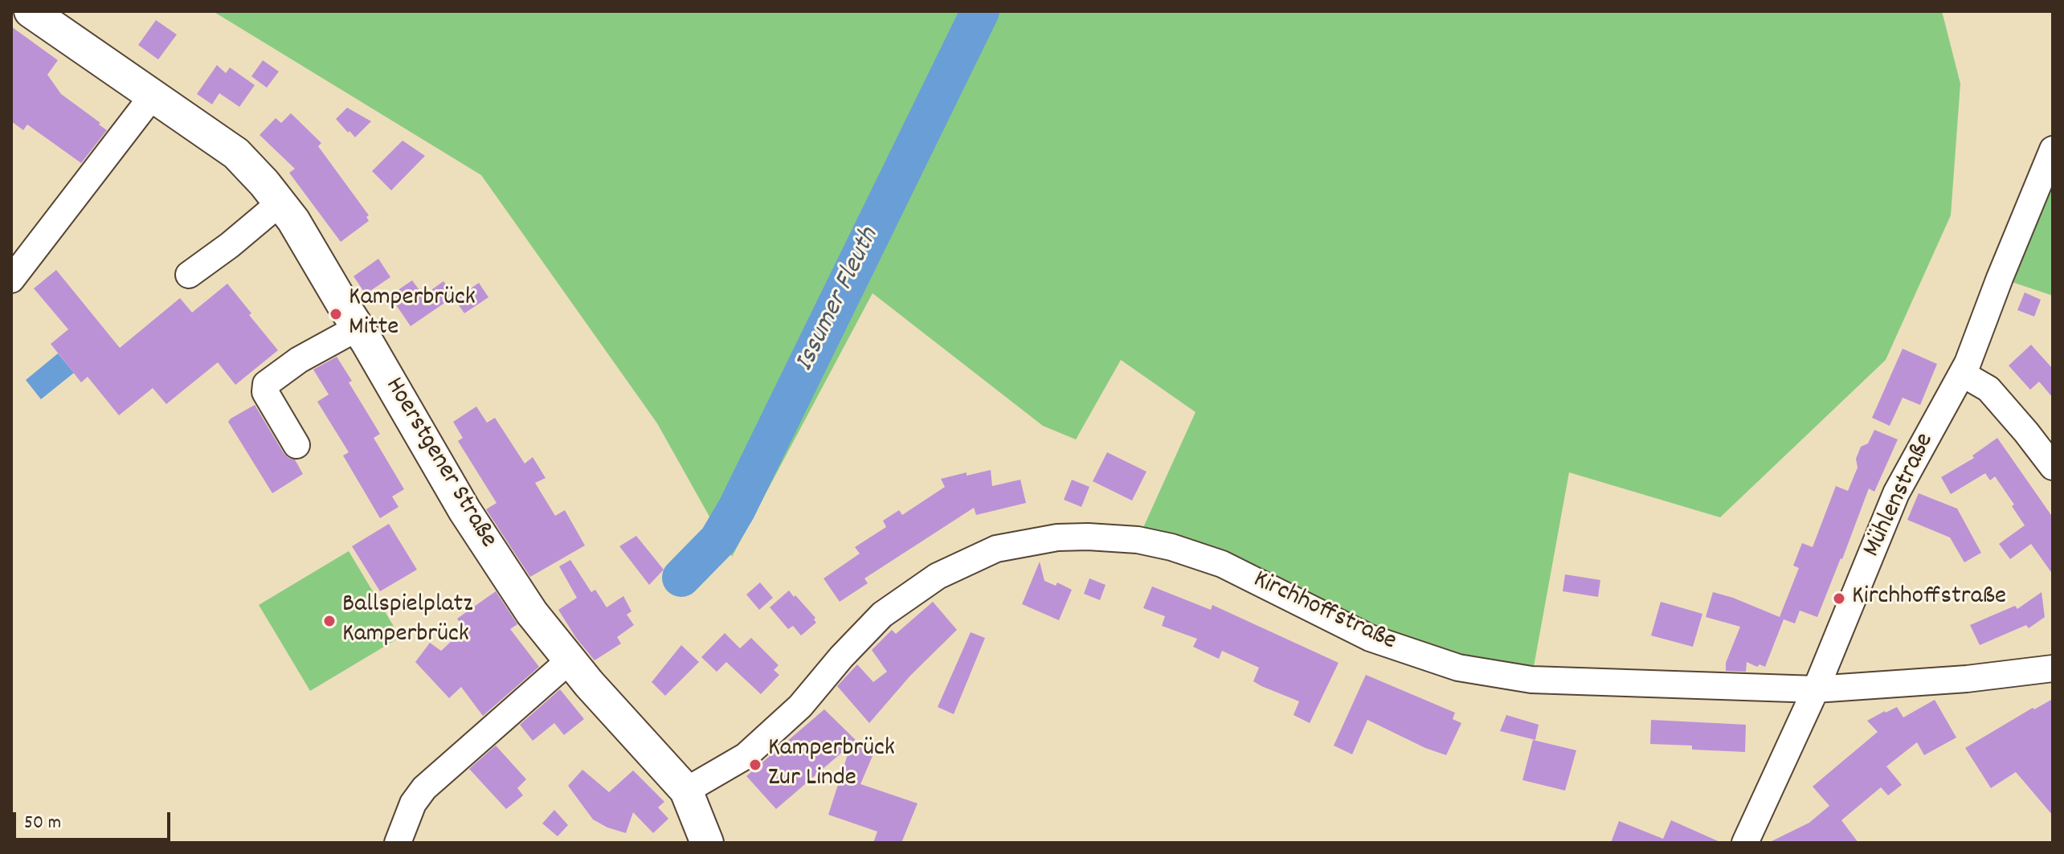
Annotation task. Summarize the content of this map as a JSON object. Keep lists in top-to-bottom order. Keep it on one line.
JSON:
{"streets":{"main road":["Hoerstgener Straße"],"street":["Mühlenstraße","Kirchhoffstraße"]},"crossings":[["Hoerstgener Straße","Kirchhoffstraße"],["Mühlenstraße","Kirchhoffstraße"]],"water":["Issumer Fleuth"],"places":["Kamperbrück Mitte","Kirchhoffstraße","Ballspielplatz Kamperbrück","Kamperbrück Zur Linde"],"scale_bar":"50 m"}
